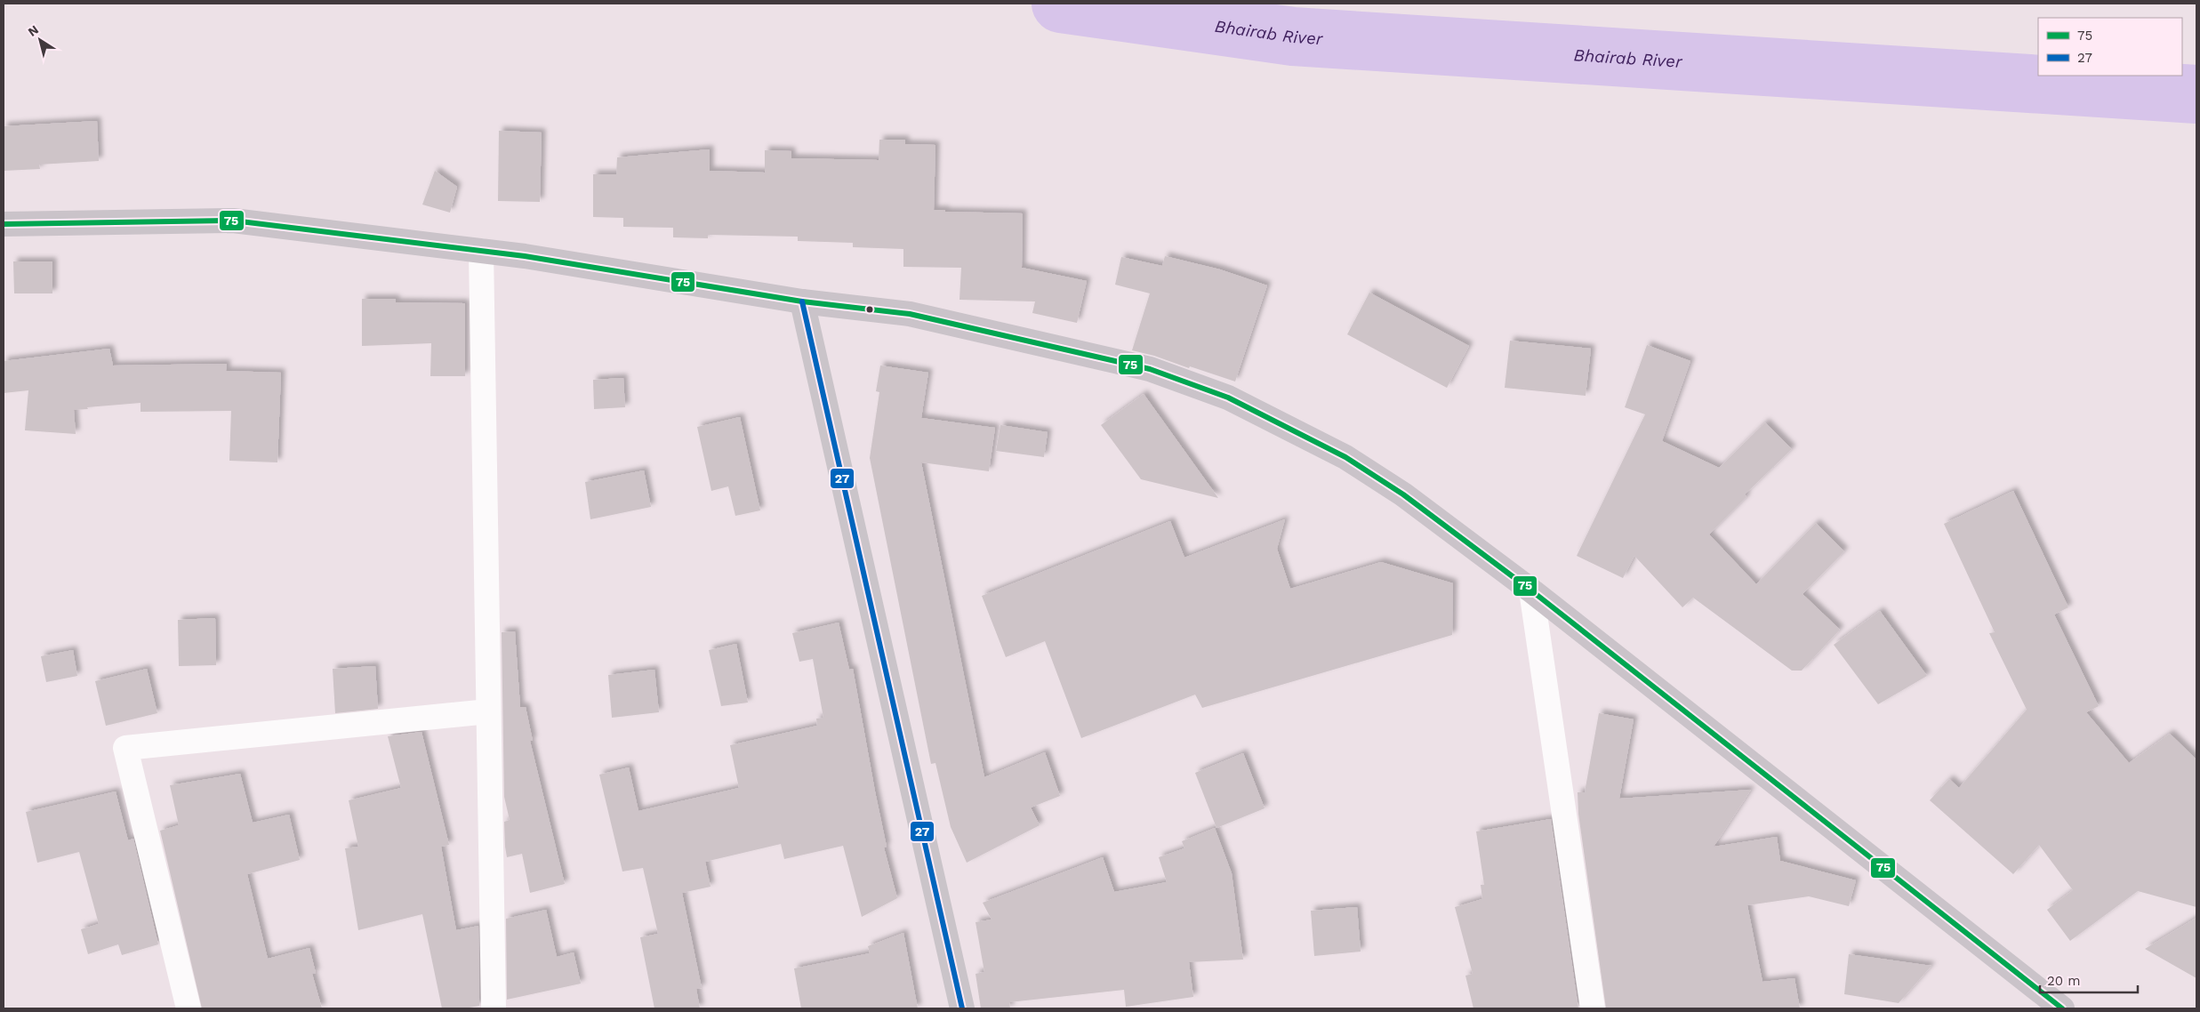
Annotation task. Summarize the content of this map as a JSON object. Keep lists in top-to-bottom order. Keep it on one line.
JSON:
{"water":["Bhairab River"],"lines":["transit line 75","transit line 27"],"legend":["75","27"],"scale_bar":"20 m","north":"top left"}
